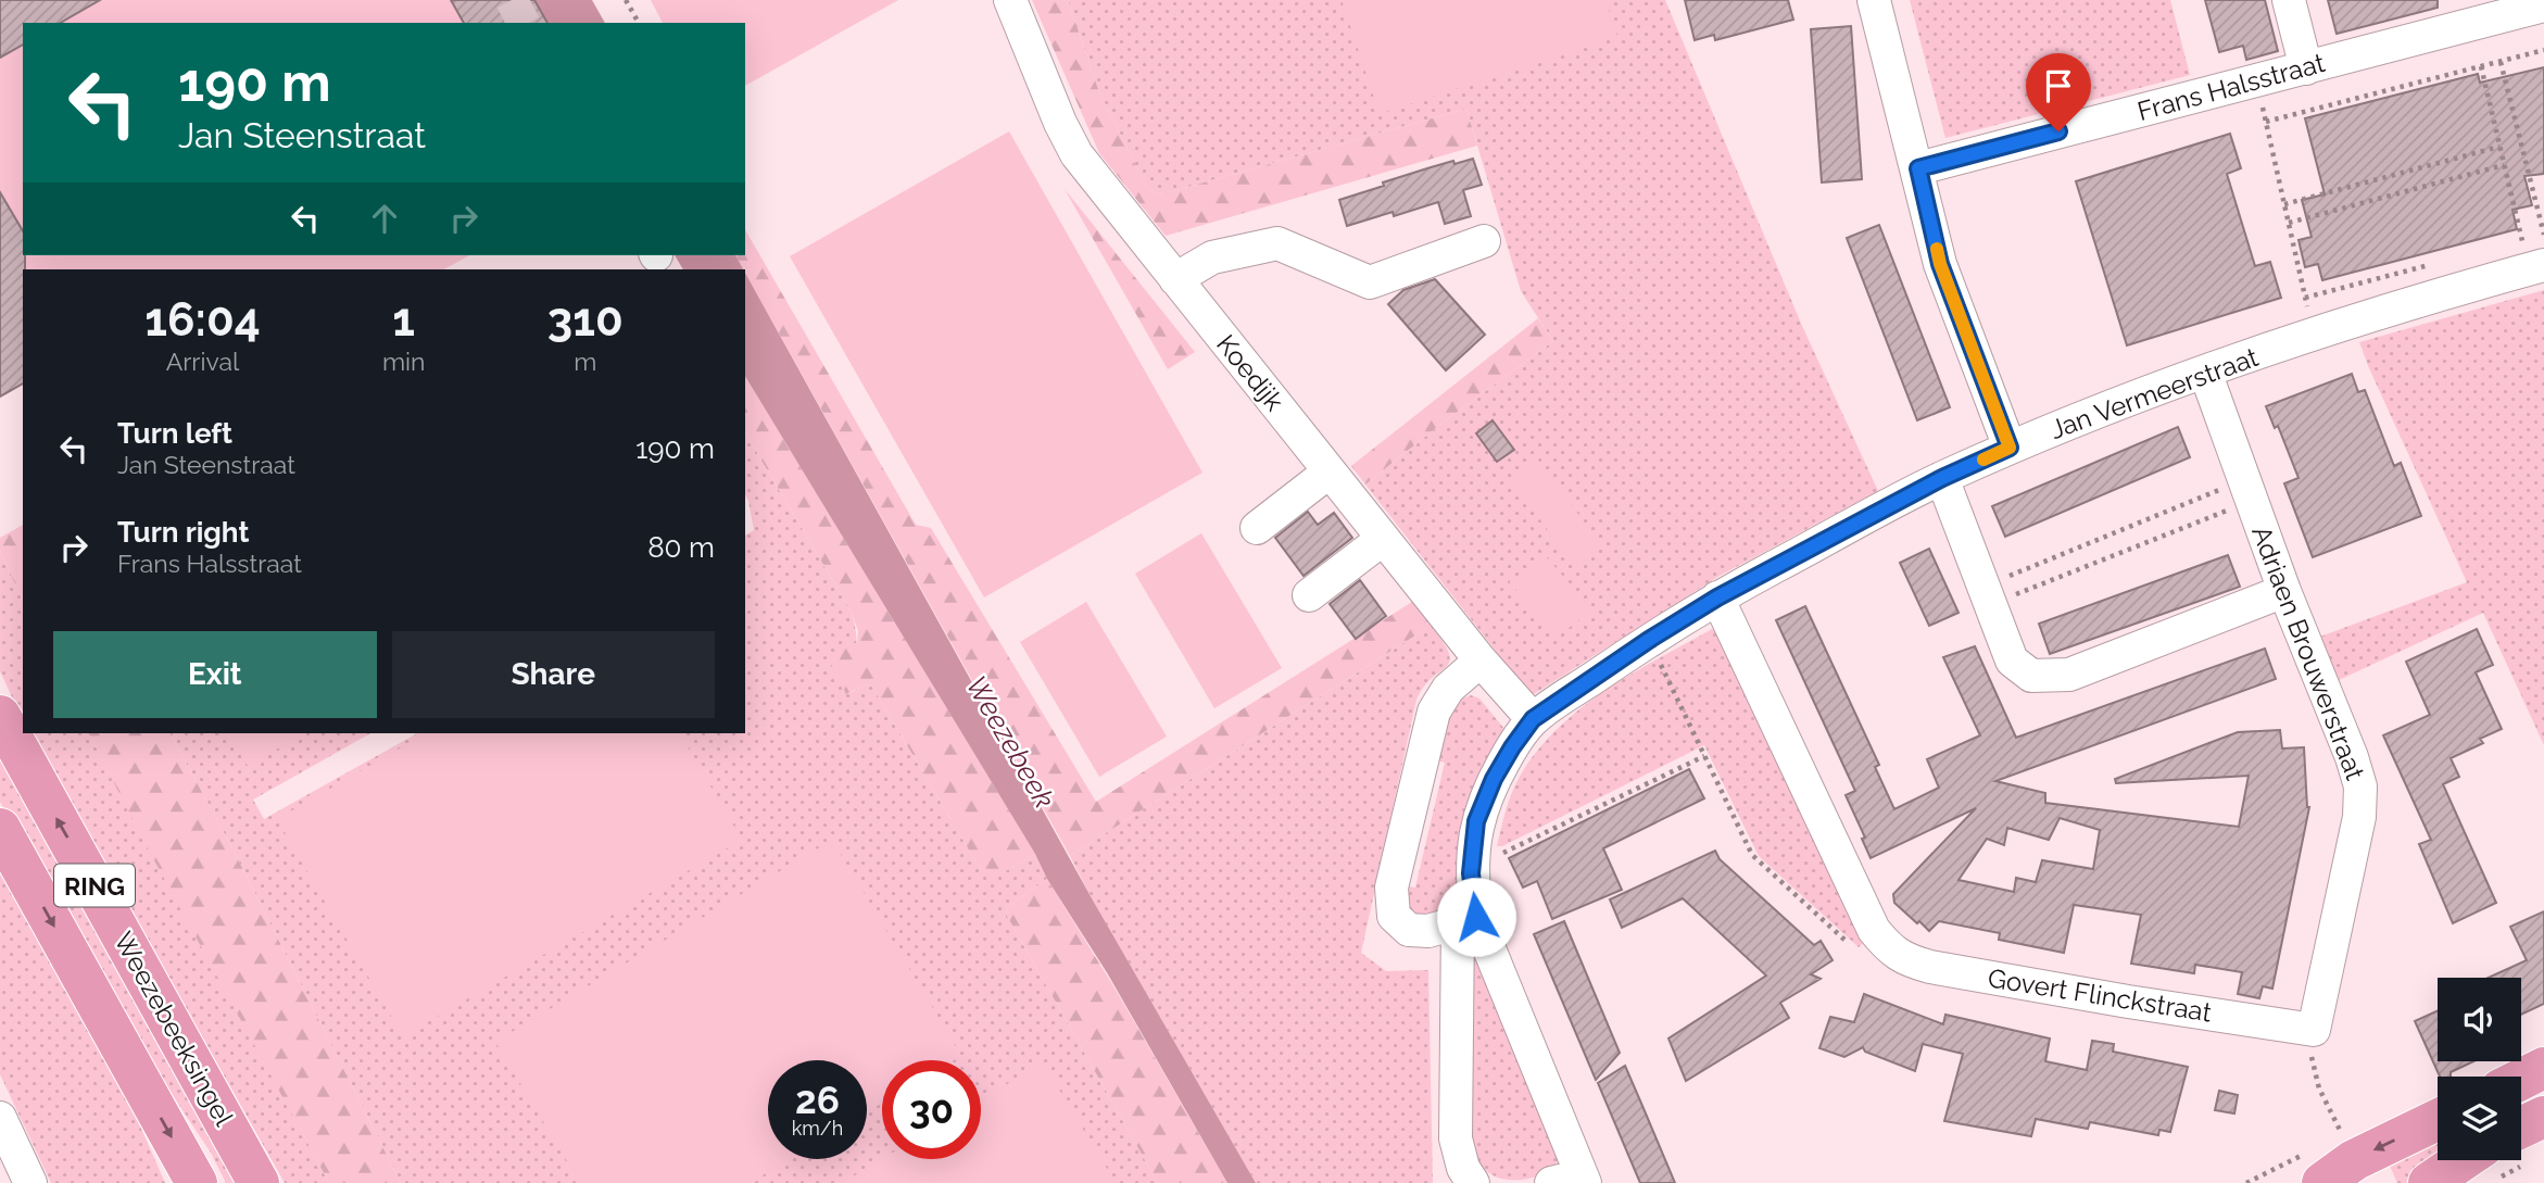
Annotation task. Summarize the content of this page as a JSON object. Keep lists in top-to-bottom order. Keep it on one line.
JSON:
{"streets":{"main road":["RING","Weezebeeksingel"],"street":["Frans Halsstraat","Koedijk","Jan Vermeerstraat","Adriaen Brouwerstraat","Govert Flinckstraat"]},"crossings":[["Koedijk","Jan Vermeerstraat"],["Jan Vermeerstraat","Adriaen Brouwerstraat"],["Adriaen Brouwerstraat","Govert Flinckstraat"]],"water":["Weezebeek"],"page":{"turn":["190 m","Jan Steenstraat"],"eta":["16:04","Arrival","1","min","310","m"],"list":[{"name":"Turn left","note":"Jan Steenstraat","value":"190 m"},{"name":"Turn right","note":"Frans Halsstraat","value":"80 m"}],"buttons":["Exit","Share"],"speed":"26 km/h","limit":"30"}}
